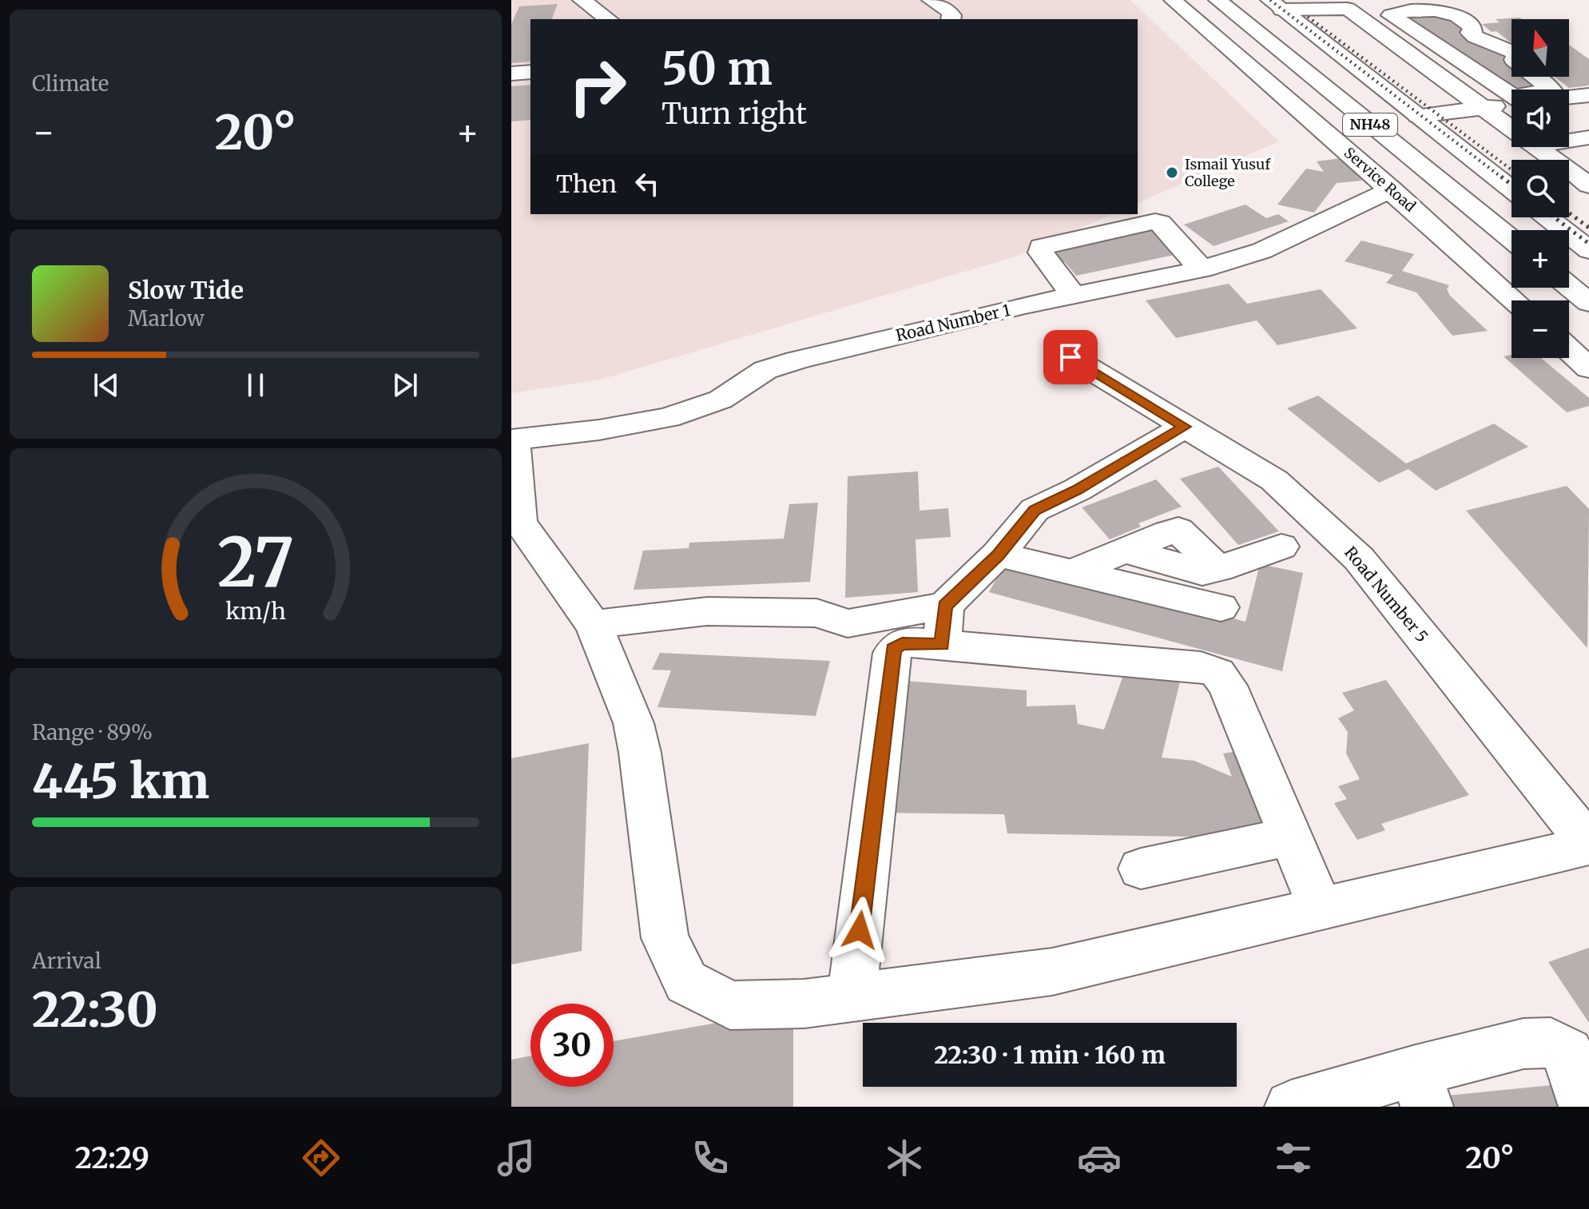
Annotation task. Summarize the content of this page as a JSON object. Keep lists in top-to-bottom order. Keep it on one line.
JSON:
{"streets":{"main road":["NH48","Service Road","Road Number 1","Road Number 5"]},"crossings":[["Service Road","Road Number 1"]],"places":["Ismail Yusuf College"],"north":"top","page":{"tile":["Climate",["Range · 89%","445 km"],["Arrival","22:30"]],"map_buttons":["+","−"],"turn":["50 m","Turn right"],"heat":["−","20°","+"],"then":"Then","song":["Slow Tide","Marlow"],"limit":"30","trip":"22:30 · 1 min · 160 m","tabs":["22:29","20°"],"gauge":["27","km/h"]}}
